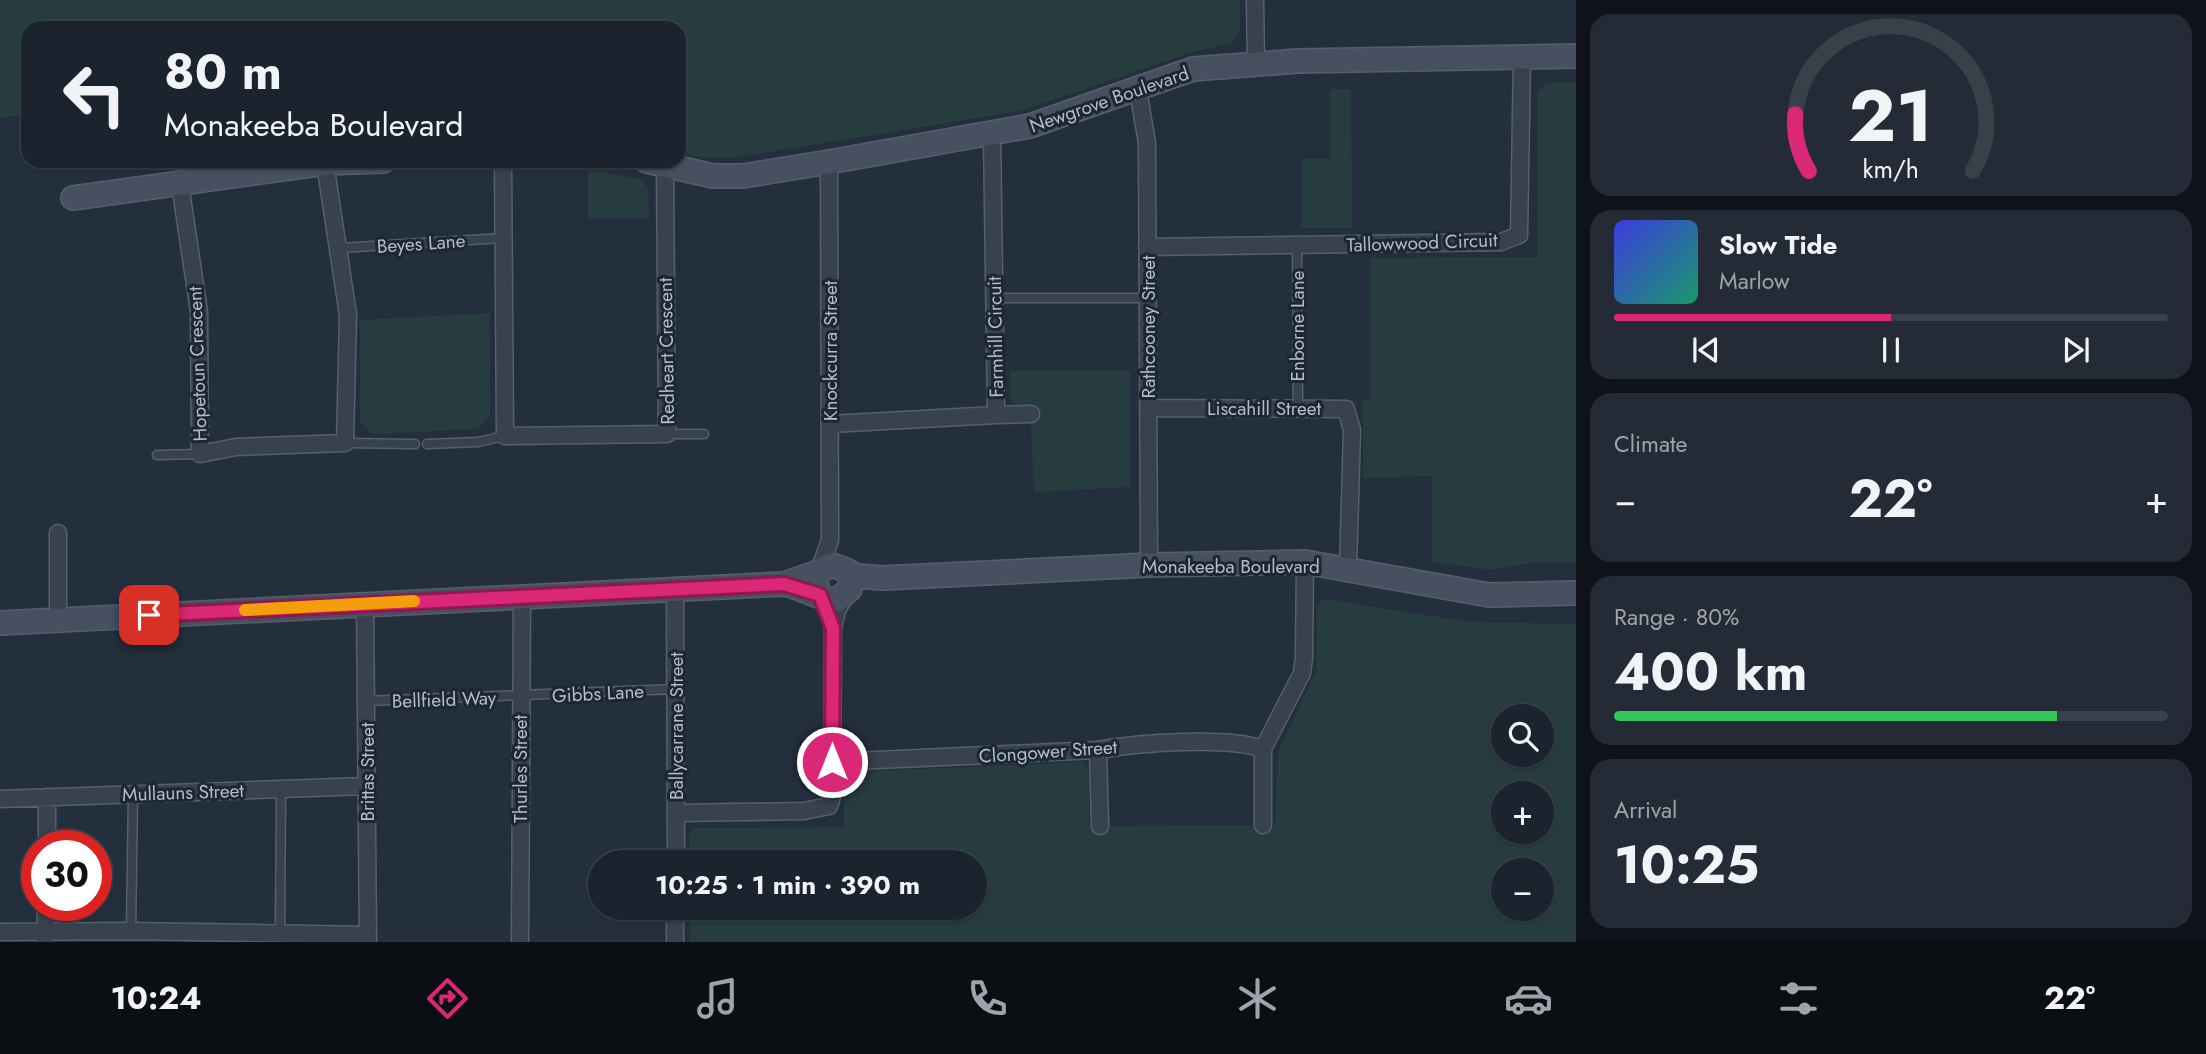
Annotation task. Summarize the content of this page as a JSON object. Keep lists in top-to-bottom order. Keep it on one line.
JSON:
{"streets":{"street":["Newgrove Boulevard","Tallowwood Circuit","Rathcooney Street","Farmhill Circuit","Redheart Crescent","Knockcurra Street","Hopetoun Crescent","Liscahill Street","Monakeeba Boulevard","Ballycarrane Street","Clongower Street","Thurles Street","Brittas Street","Mullauns Street"],"lane":["Beyes Lane","Enborne Lane","Gibbs Lane","Bellfield Way"]},"crossings":[["Newgrove Boulevard","Tallowwood Circuit"],["Newgrove Boulevard","Rathcooney Street"],["Newgrove Boulevard","Farmhill Circuit"],["Newgrove Boulevard","Knockcurra Street"],["Tallowwood Circuit","Enborne Lane"],["Tallowwood Circuit","Rathcooney Street"],["Enborne Lane","Liscahill Street"],["Rathcooney Street","Liscahill Street"],["Rathcooney Street","Monakeeba Boulevard"],["Farmhill Circuit","Knockcurra Street"],["Knockcurra Street","Monakeeba Boulevard"],["Liscahill Street","Monakeeba Boulevard"],["Gibbs Lane","Bellfield Way"],["Gibbs Lane","Ballycarrane Street"],["Gibbs Lane","Thurles Street"],["Bellfield Way","Thurles Street"],["Bellfield Way","Brittas Street"],["Brittas Street","Mullauns Street"]],"page":{"turn":["80 m","Monakeeba Boulevard"],"song":["Slow Tide","Marlow"],"tile":["Climate",["Range · 80%","400 km"],["Arrival","10:25"]],"heat":["−","22°","+"],"map_buttons":["+","−"],"limit":"30","trip":"10:25 · 1 min · 390 m","tabs":["10:24","22°"],"gauge":["21","km/h"]}}
